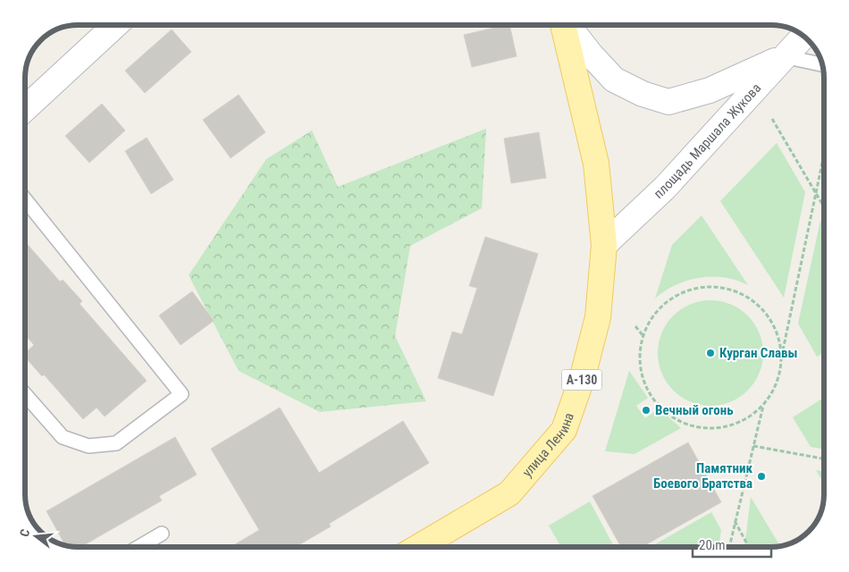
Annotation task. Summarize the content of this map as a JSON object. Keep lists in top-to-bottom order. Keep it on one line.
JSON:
{"streets":{"main road":["площадь Маршала Жукова","А-130","улица Ленина"]},"crossings":[["площадь Маршала Жукова","улица Ленина"]],"places":["Курган Славы","Вечный огонь","Памятник Боевого Братства"],"scale_bar":"20 m","north":"left"}
